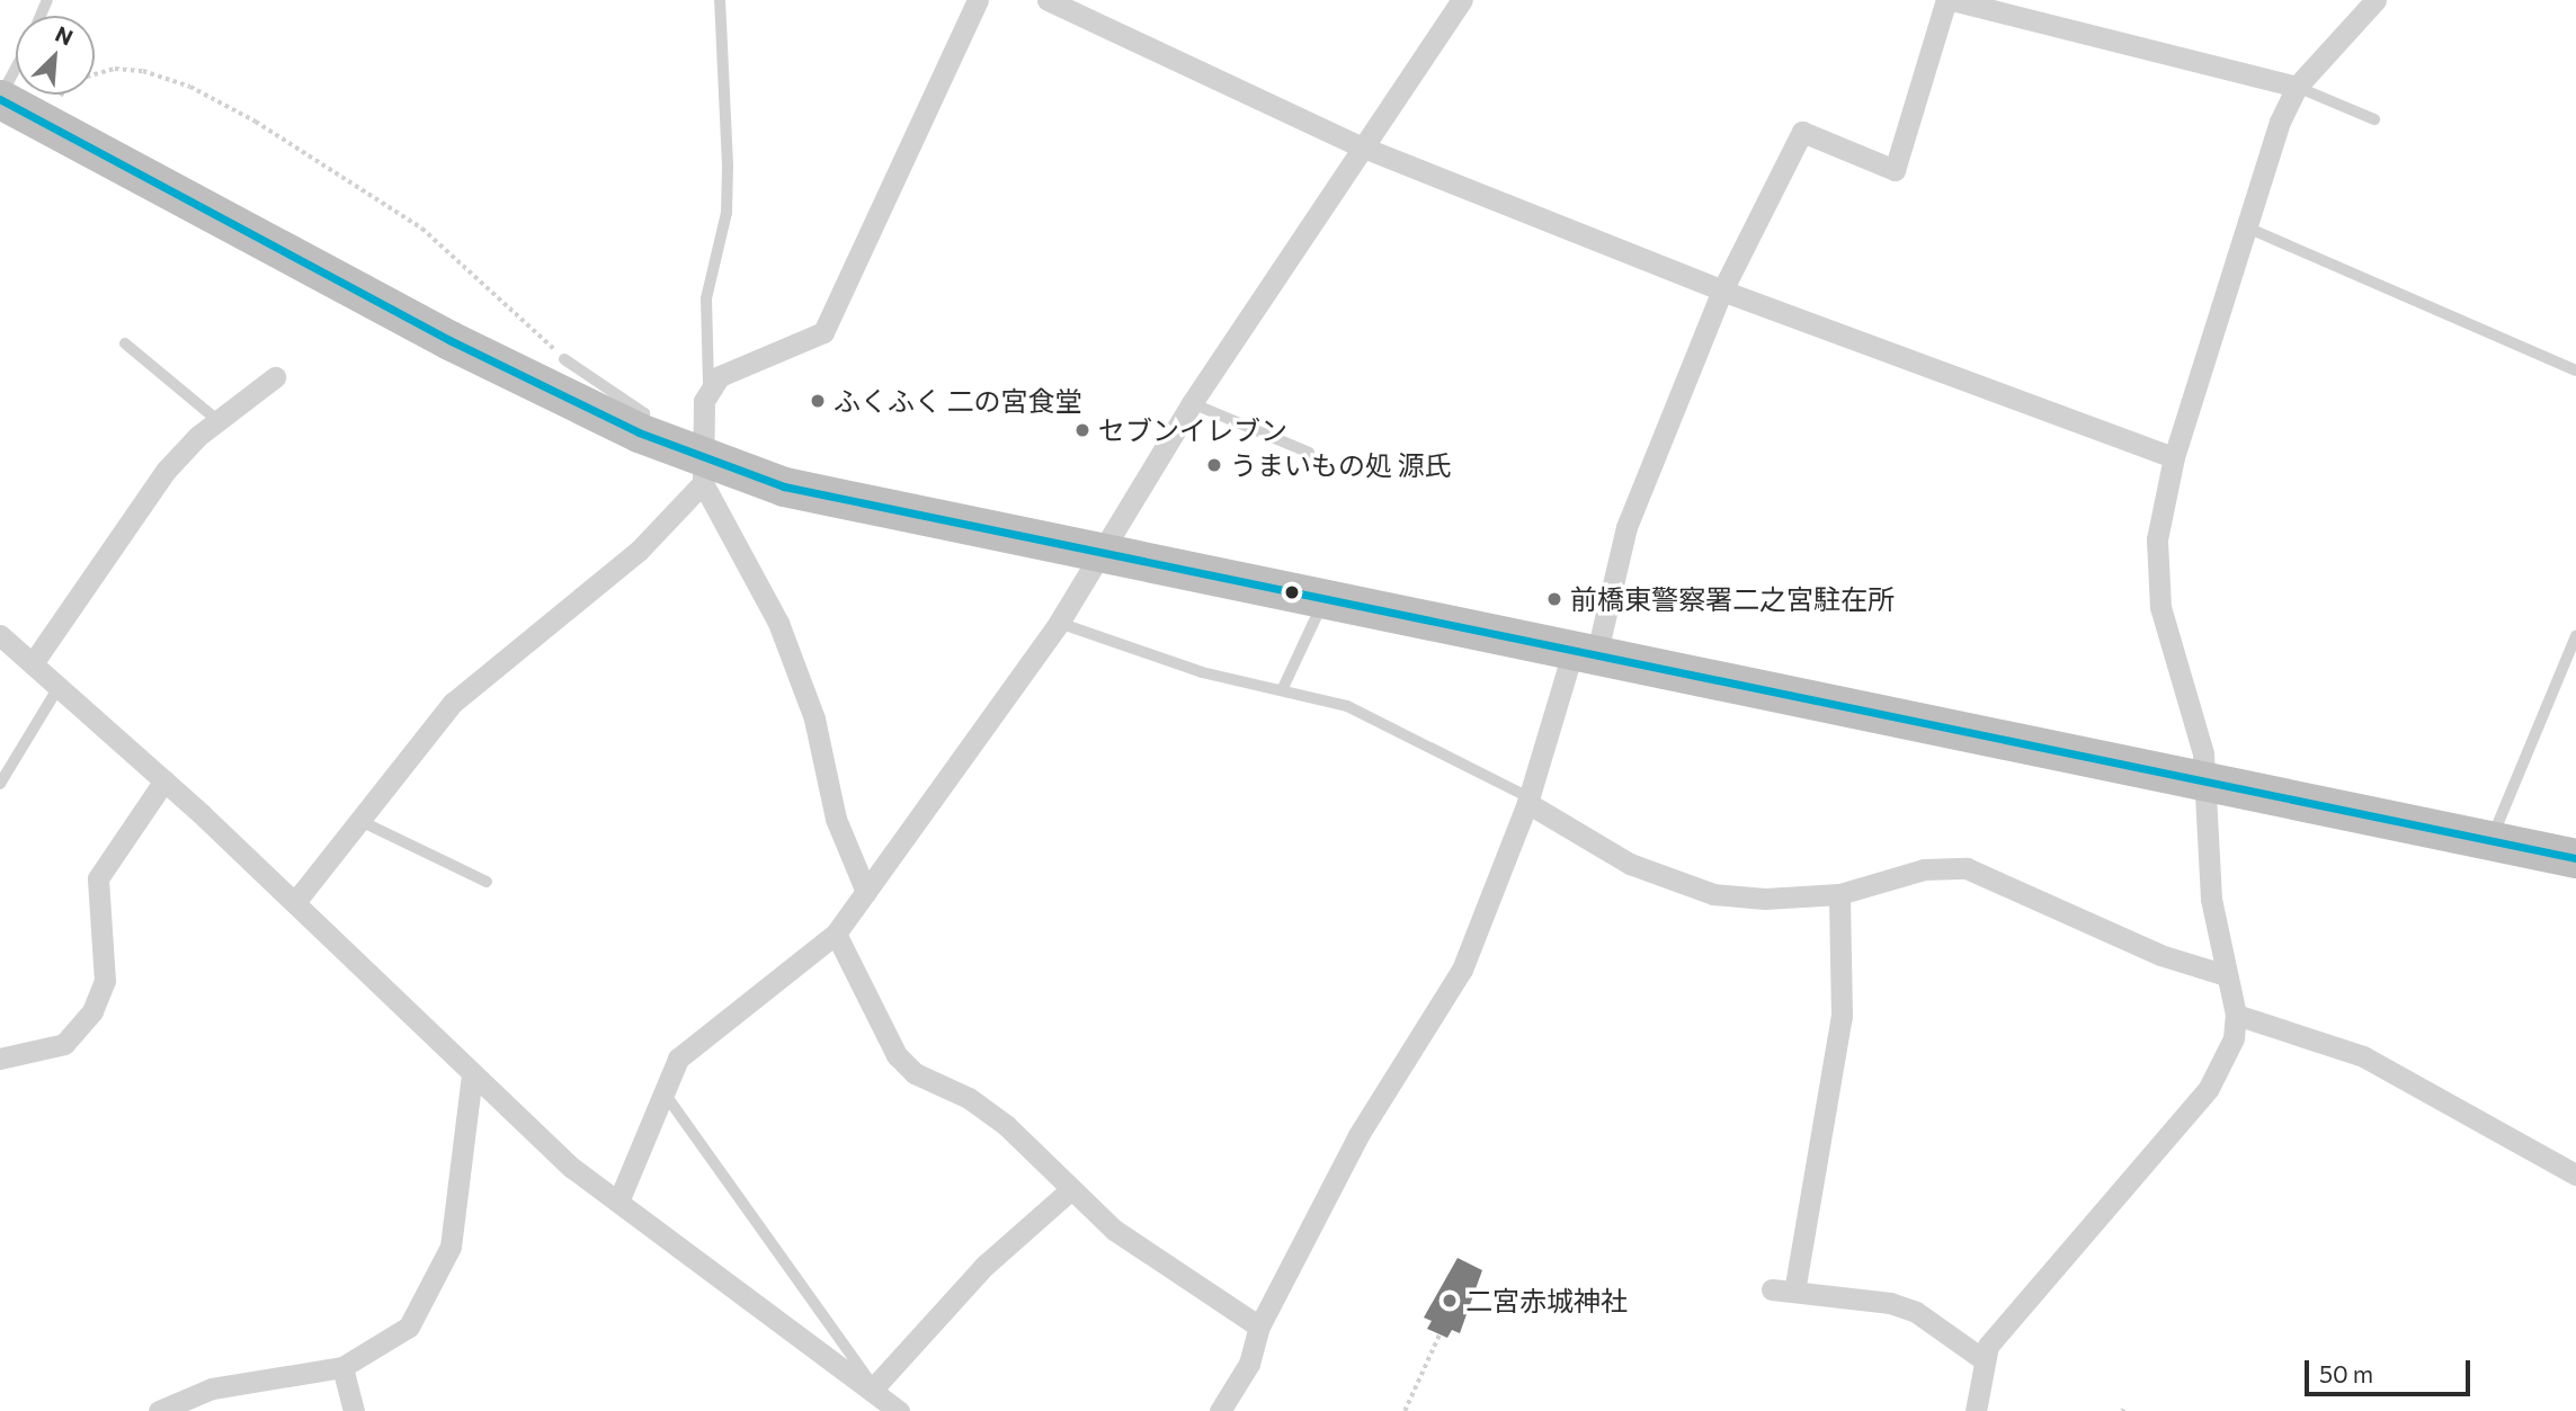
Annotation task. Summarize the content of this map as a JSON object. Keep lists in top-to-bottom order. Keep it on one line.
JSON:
{"places":["ふくふく 二の宮食堂","セブンイレブン","うまいもの処 源氏","前橋東警察署二之宮駐在所","二宮赤城神社"],"scale_bar":"50 m","north":"top right"}
